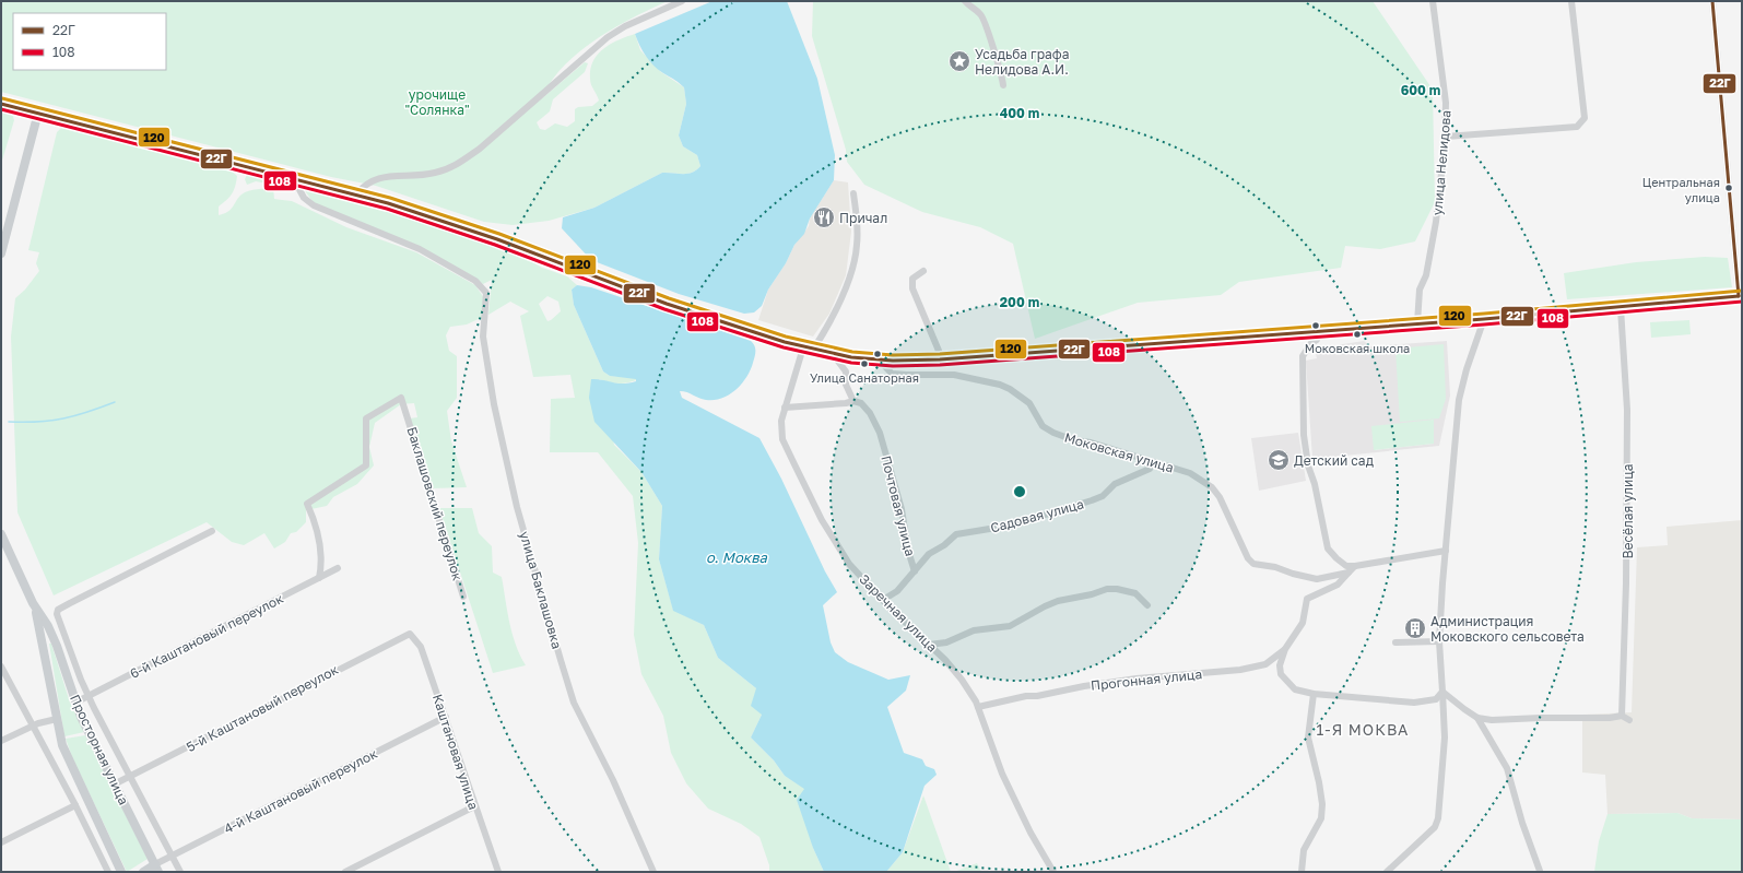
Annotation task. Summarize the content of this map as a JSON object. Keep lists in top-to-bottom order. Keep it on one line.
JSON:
{"streets":{"main road":["Просторная улица"],"street":["улица Нелидова","Моковская улица","Баклашовский переулок","Почтовая улица","Весёлая улица","Садовая улица","улица Баклашовка","Заречная улица","6-й Каштановый переулок","Прогонная улица","5-й Каштановый переулок","Каштановая улица","4-й Каштановый переулок"]},"crossings":[["Моковская улица","Садовая улица"],["Баклашовский переулок","6-й Каштановый переулок"],["Почтовая улица","Садовая улица"],["Садовая улица","Заречная улица"],["Заречная улица","Прогонная улица"],["6-й Каштановый переулок","Просторная улица"],["5-й Каштановый переулок","Просторная улица"],["5-й Каштановый переулок","Каштановая улица"],["Просторная улица","4-й Каштановый переулок"],["Каштановая улица","4-й Каштановый переулок"]],"districts":["1-Я МОКВА"],"water":["о. Моква"],"parks":["урочище \"Солянка\""],"places":{"place":["Усадьба графа Нелидова А.И."],"other":["Центральная улица","Моковская школа","Улица Санаторная"],"restaurant":["Причал"],"school or university":["Детский сад"],"building":["Администрация Моковского сельсовета"]},"lines":["transit line 22Г","transit line 120","transit line 108"],"legend":["22Г","108"],"rings":["600 m","400 m","200 m"]}
